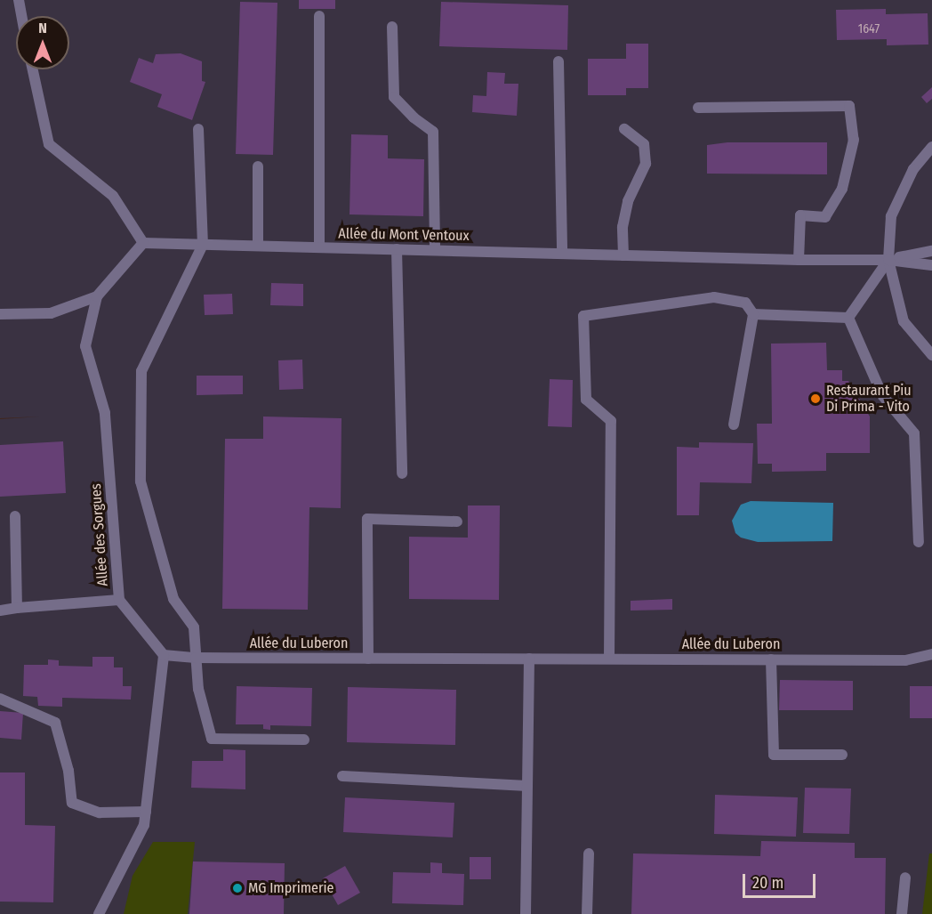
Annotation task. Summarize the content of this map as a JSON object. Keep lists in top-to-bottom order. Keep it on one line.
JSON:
{"streets":{"street":["Allée du Mont Ventoux","Allée des Sorgues","Allée du Luberon"]},"crossings":[["Allée du Mont Ventoux","Allée des Sorgues"],["Allée des Sorgues","Allée du Luberon"]],"places":["Restaurant Piu Di Prima - Vito","MG Imprimerie"],"house_numbers":["1647"],"scale_bar":"20 m","north":"top"}
